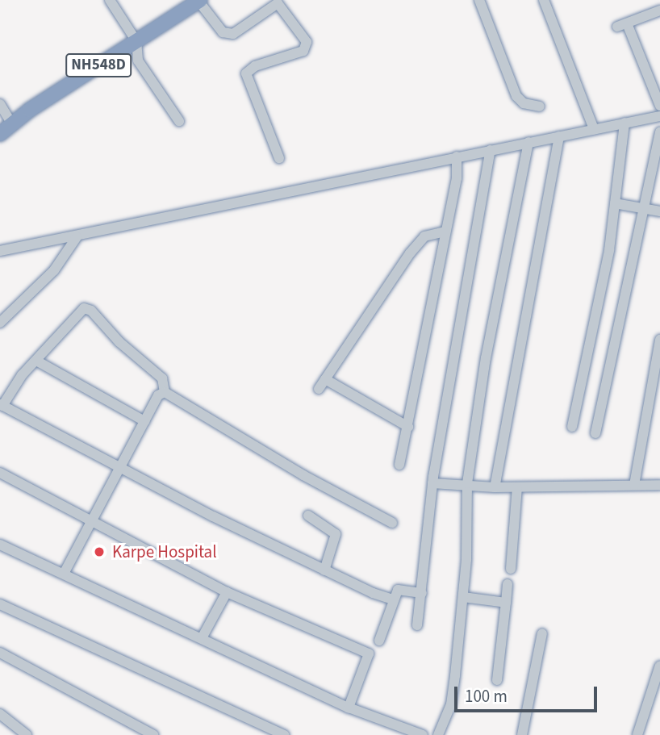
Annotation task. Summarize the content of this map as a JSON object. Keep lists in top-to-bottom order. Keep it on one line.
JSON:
{"streets":{"highway":["NH548D"]},"places":["Karpe Hospital"],"scale_bar":"100 m"}
